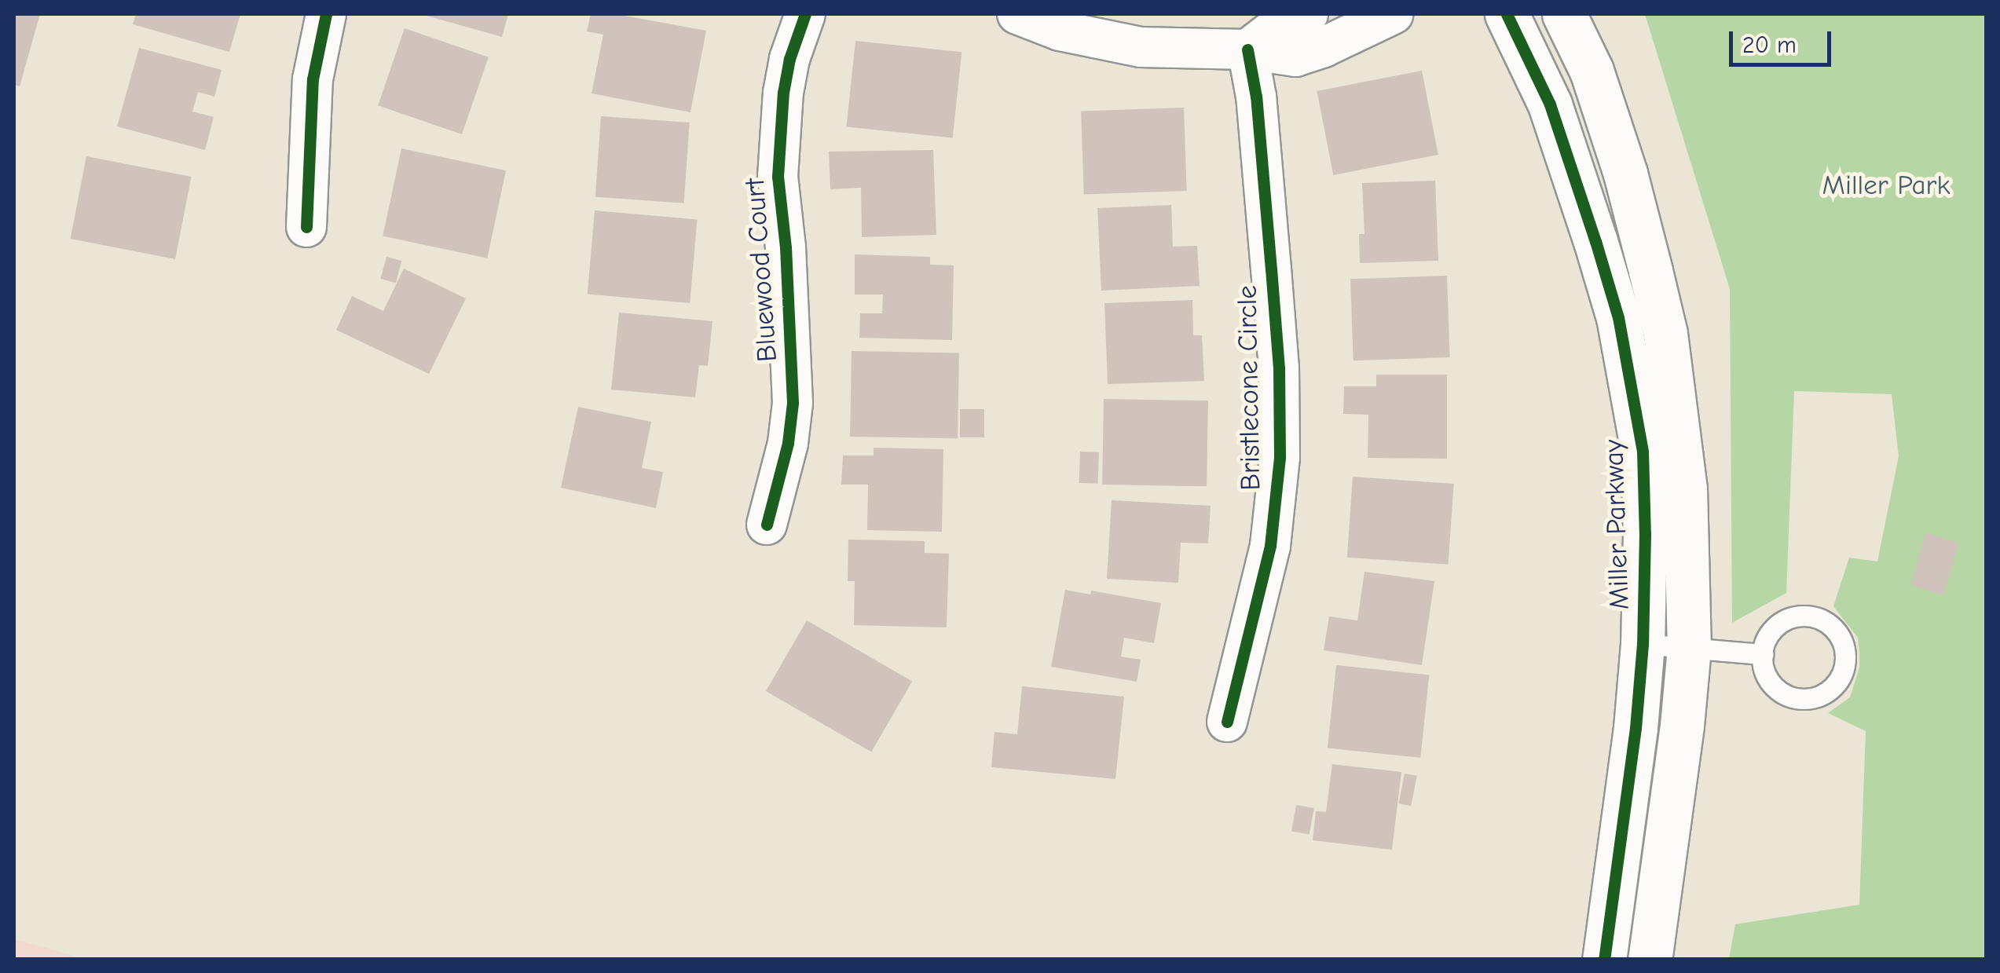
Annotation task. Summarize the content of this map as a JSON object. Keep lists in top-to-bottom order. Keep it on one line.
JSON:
{"streets":{"street":["Bluewood Court","Bristlecone Circle","Miller Parkway"]},"parks":["Miller Park"],"scale_bar":"20 m"}
